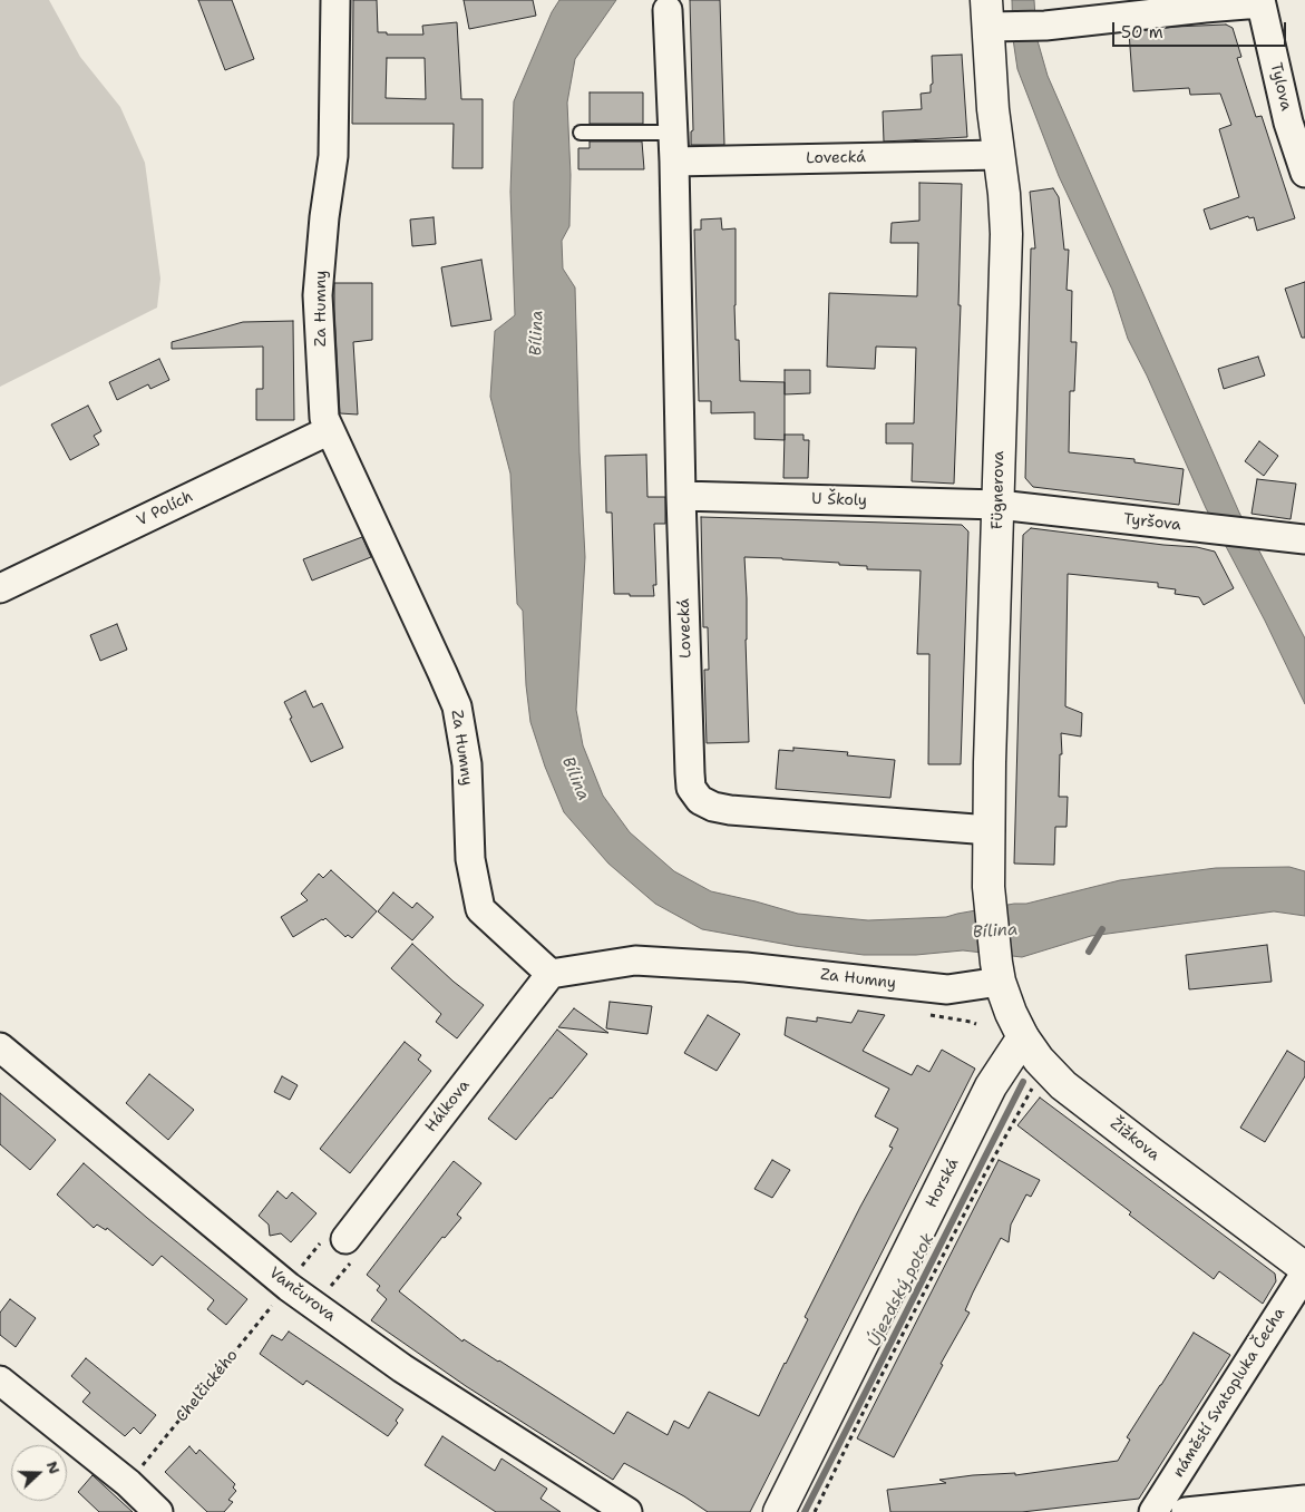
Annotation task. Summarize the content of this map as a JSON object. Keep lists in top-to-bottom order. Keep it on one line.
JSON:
{"streets":{"main road":["Fügnerova","Žižkova","Horská"],"street":["Tylova","Lovecká","Za Humny","U Školy","V Polích","Tyršova","Hálkova","Vančurova","náměstí Svatopluka Čecha"],"path":["Chelčického"]},"crossings":[["Lovecká","Fügnerova"],["Lovecká","U Školy"],["Za Humny","Fügnerova"],["Za Humny","V Polích"],["Za Humny","Hálkova"],["Za Humny","Žižkova"],["Fügnerova","U Školy"],["Fügnerova","Tyršova"],["Fügnerova","Žižkova"],["U Školy","Tyršova"],["Žižkova","Horská"]],"water":["Bílina","Újezdský potok"],"scale_bar":"50 m","north":"right"}
